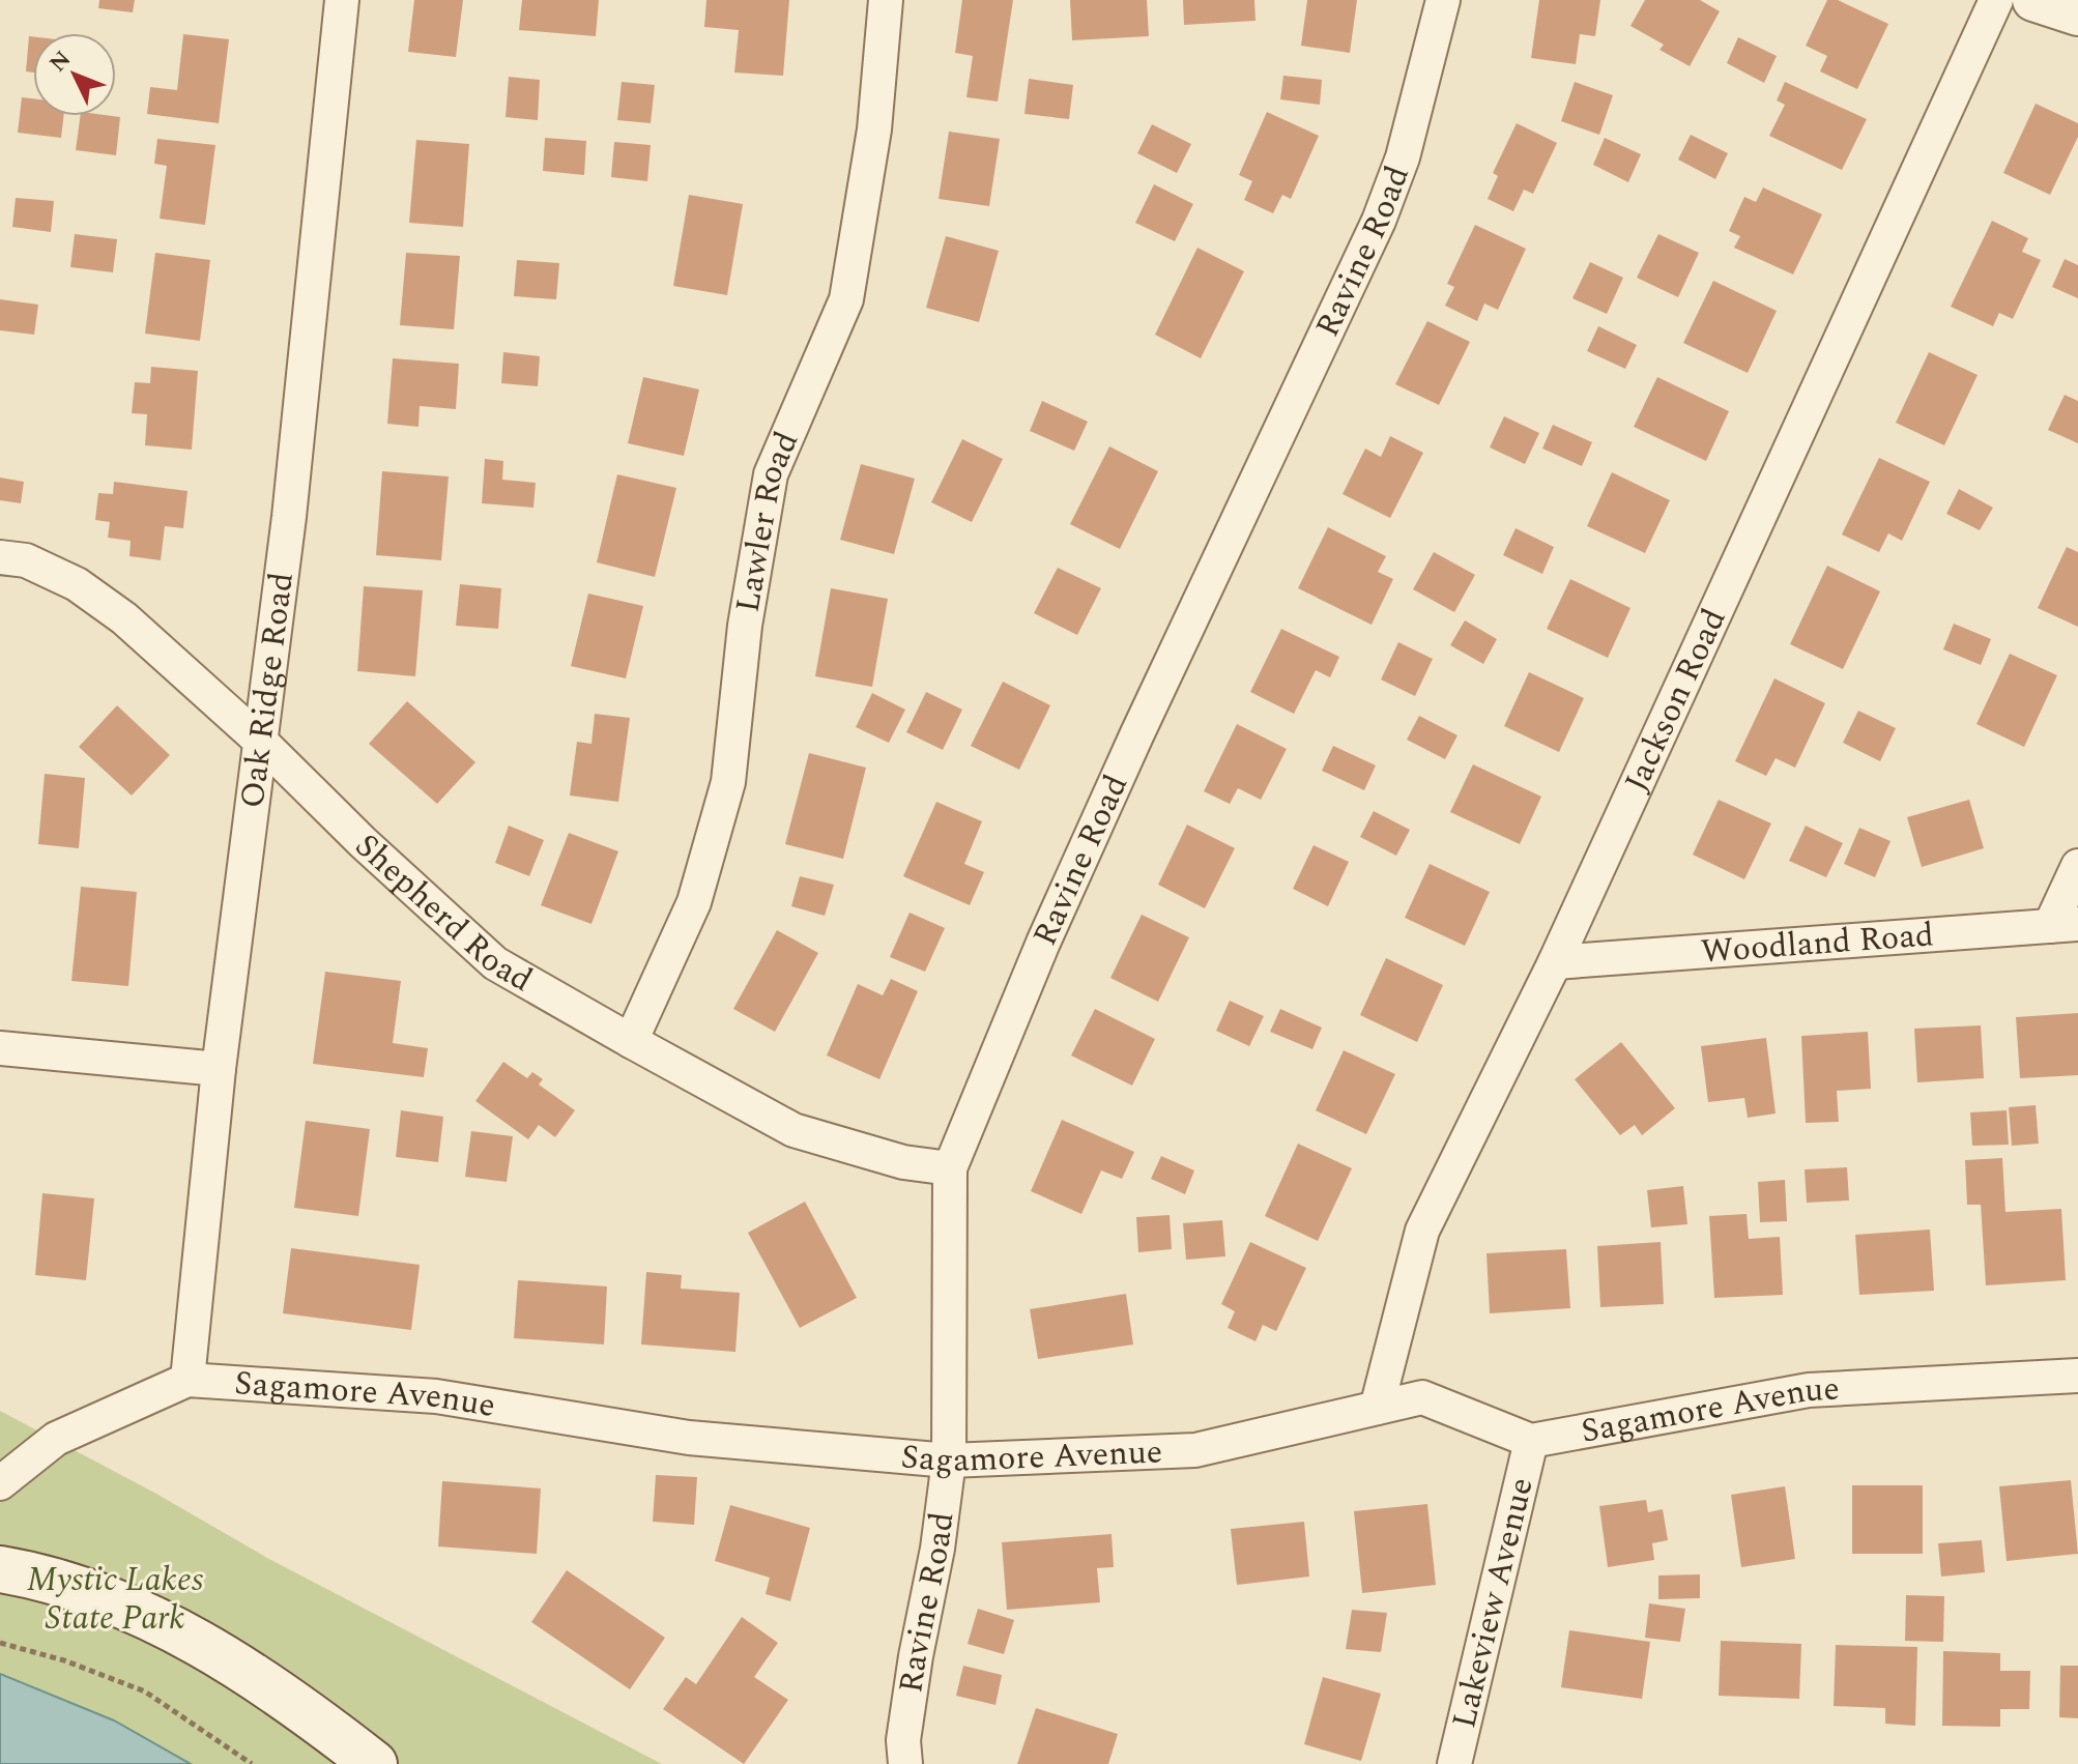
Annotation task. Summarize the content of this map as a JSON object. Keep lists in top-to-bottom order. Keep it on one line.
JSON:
{"streets":{"street":["Ravine Road","Lawler Road","Oak Ridge Road","Jackson Road","Shepherd Road","Woodland Road","Sagamore Avenue","Lakeview Avenue"]},"crossings":[["Ravine Road","Shepherd Road"],["Ravine Road","Sagamore Avenue"],["Lawler Road","Shepherd Road"],["Oak Ridge Road","Shepherd Road"],["Oak Ridge Road","Sagamore Avenue"],["Jackson Road","Woodland Road"],["Jackson Road","Sagamore Avenue"],["Sagamore Avenue","Lakeview Avenue"]],"parks":["Mystic Lakes State Park"],"north":"top left"}
